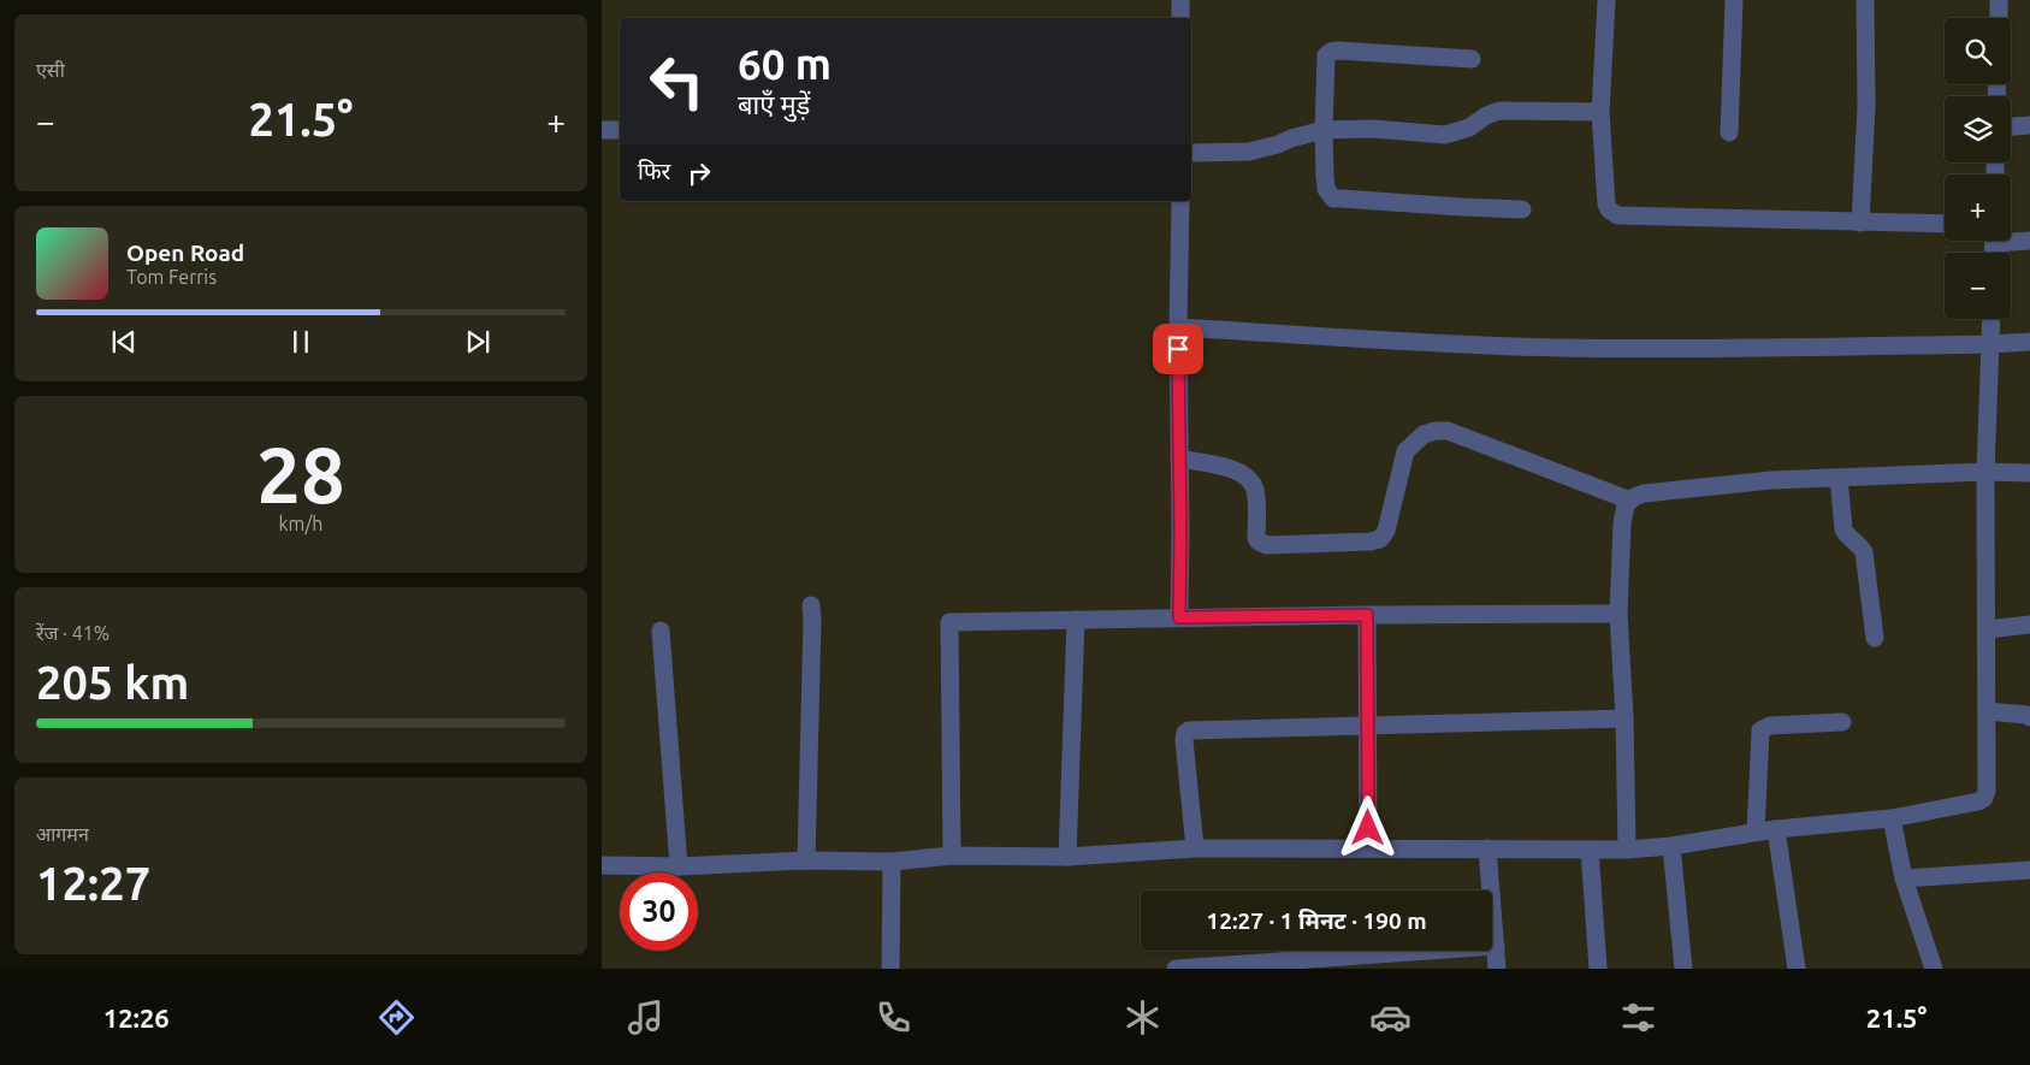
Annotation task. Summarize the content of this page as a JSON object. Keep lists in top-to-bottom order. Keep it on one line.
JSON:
{"page":{"tile":["एसी",["28","km/h"],["रेंज · 41%","205 km"],["आगमन","12:27"]],"map_buttons":["+","−"],"turn":["60 m","बाएँ मुड़ें"],"heat":["−","21.5°","+"],"then":"फिर","song":["Open Road","Tom Ferris"],"limit":"30","trip":"12:27 · 1 मिनट · 190 m","tabs":["12:26","21.5°"]}}
